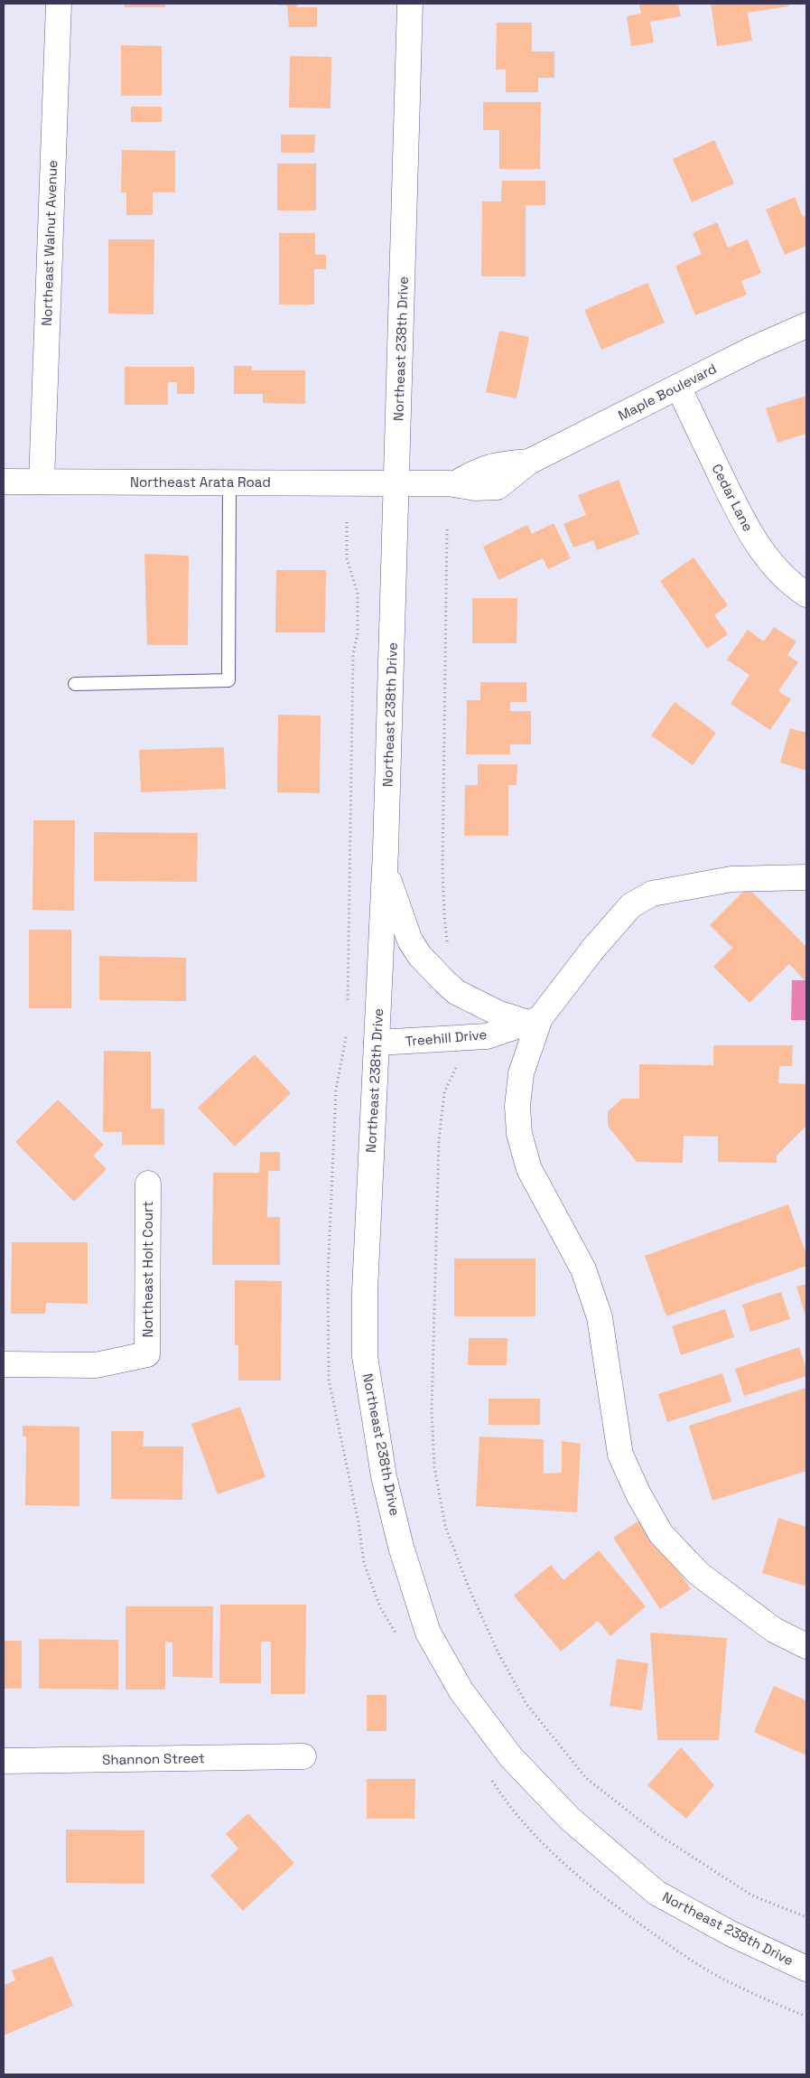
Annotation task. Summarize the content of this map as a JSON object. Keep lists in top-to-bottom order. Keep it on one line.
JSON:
{"streets":{"main road":["Northeast Walnut Avenue","Northeast 238th Drive","Maple Boulevard","Northeast Arata Road","Cedar Lane","Treehill Drive","Northeast Holt Court","Shannon Street"]},"crossings":[["Northeast Walnut Avenue","Northeast Arata Road"],["Northeast 238th Drive","Maple Boulevard"],["Northeast 238th Drive","Northeast Arata Road"],["Northeast 238th Drive","Treehill Drive"],["Maple Boulevard","Northeast Arata Road"],["Maple Boulevard","Cedar Lane"]]}
